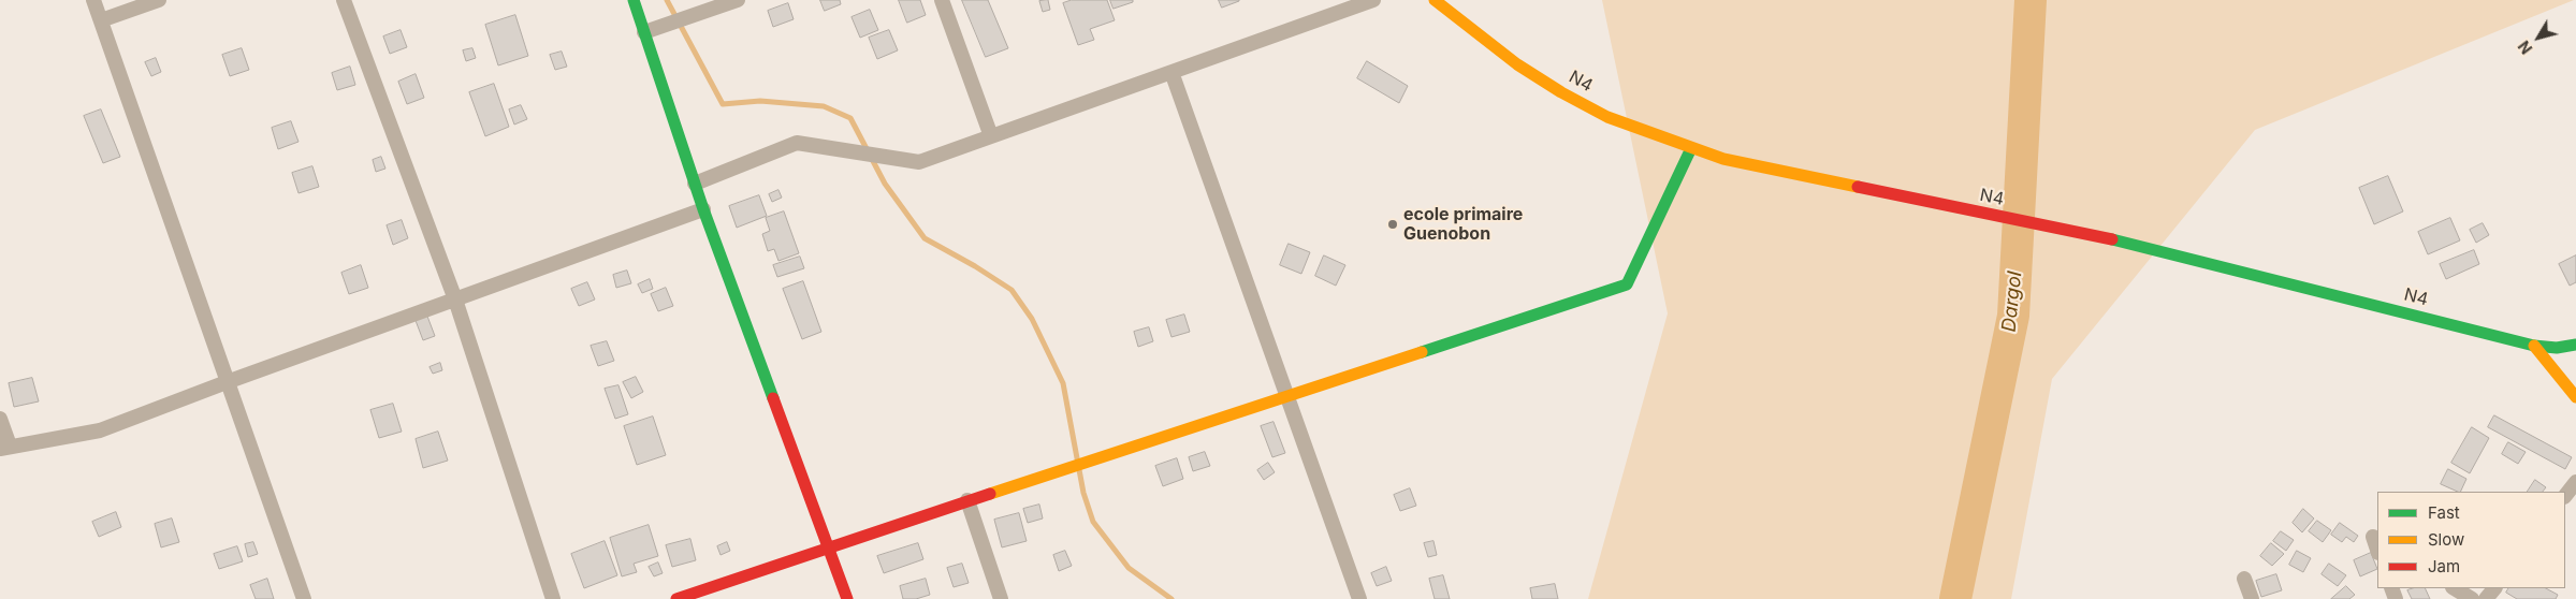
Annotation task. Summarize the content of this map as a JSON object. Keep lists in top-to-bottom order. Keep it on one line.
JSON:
{"streets":{"main road":["N4"]},"water":["Dargol"],"places":["ecole primaire Guenobon"],"legend":["Fast","Slow","Jam"],"north":"bottom left"}
